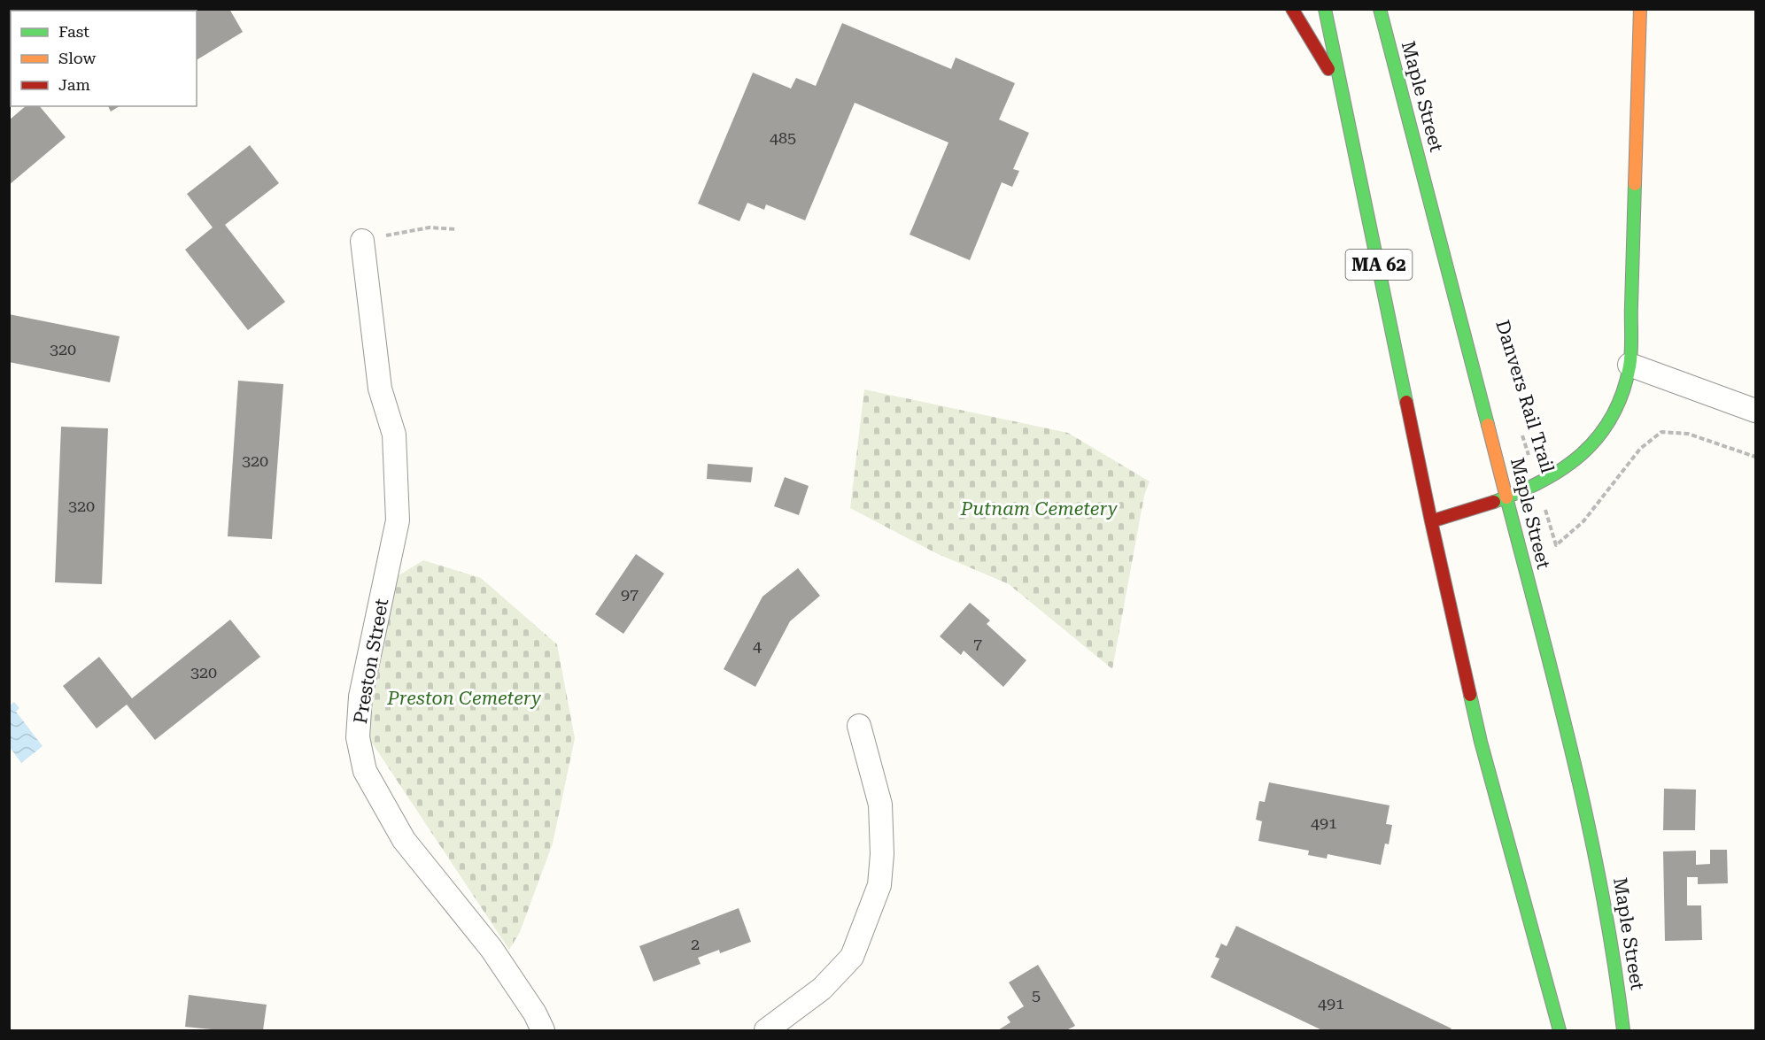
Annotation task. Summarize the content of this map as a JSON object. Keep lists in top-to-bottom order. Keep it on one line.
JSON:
{"streets":{"main road":["Maple Street","MA 62"],"street":["Preston Street"],"path":["Danvers Rail Trail"]},"parks":["Putnam Cemetery","Preston Cemetery"],"house_numbers":["485","320","320","320","97","7","4","320","491","2","5","491"],"legend":["Fast","Slow","Jam"]}
